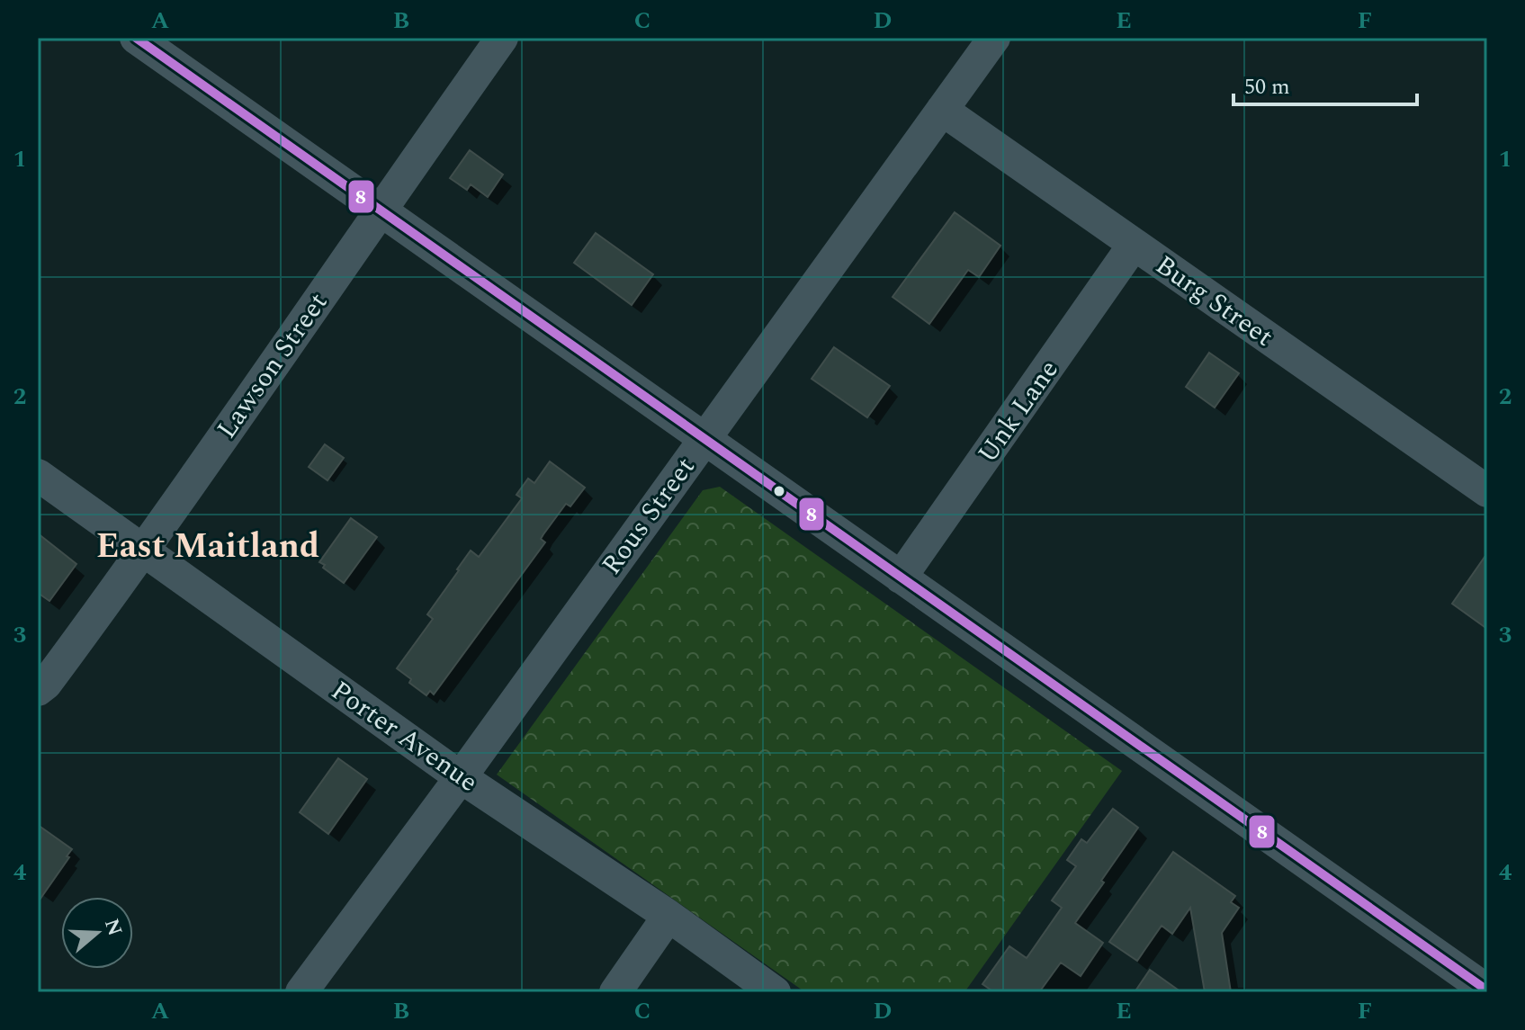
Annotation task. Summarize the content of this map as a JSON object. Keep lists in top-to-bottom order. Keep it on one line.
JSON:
{"streets":{"street":["Burg Street","Lawson Street","Unk Lane","Rous Street","Porter Avenue"]},"crossings":[["Burg Street","Unk Lane"],["Burg Street","Rous Street"],["Lawson Street","Porter Avenue"],["Rous Street","Porter Avenue"]],"districts":["East Maitland"],"lines":["transit line 8"],"scale_bar":"50 m","north":"right","grid":{"columns":["A","B","C","D","E","F"],"rows":["1","2","3","4"]}}
